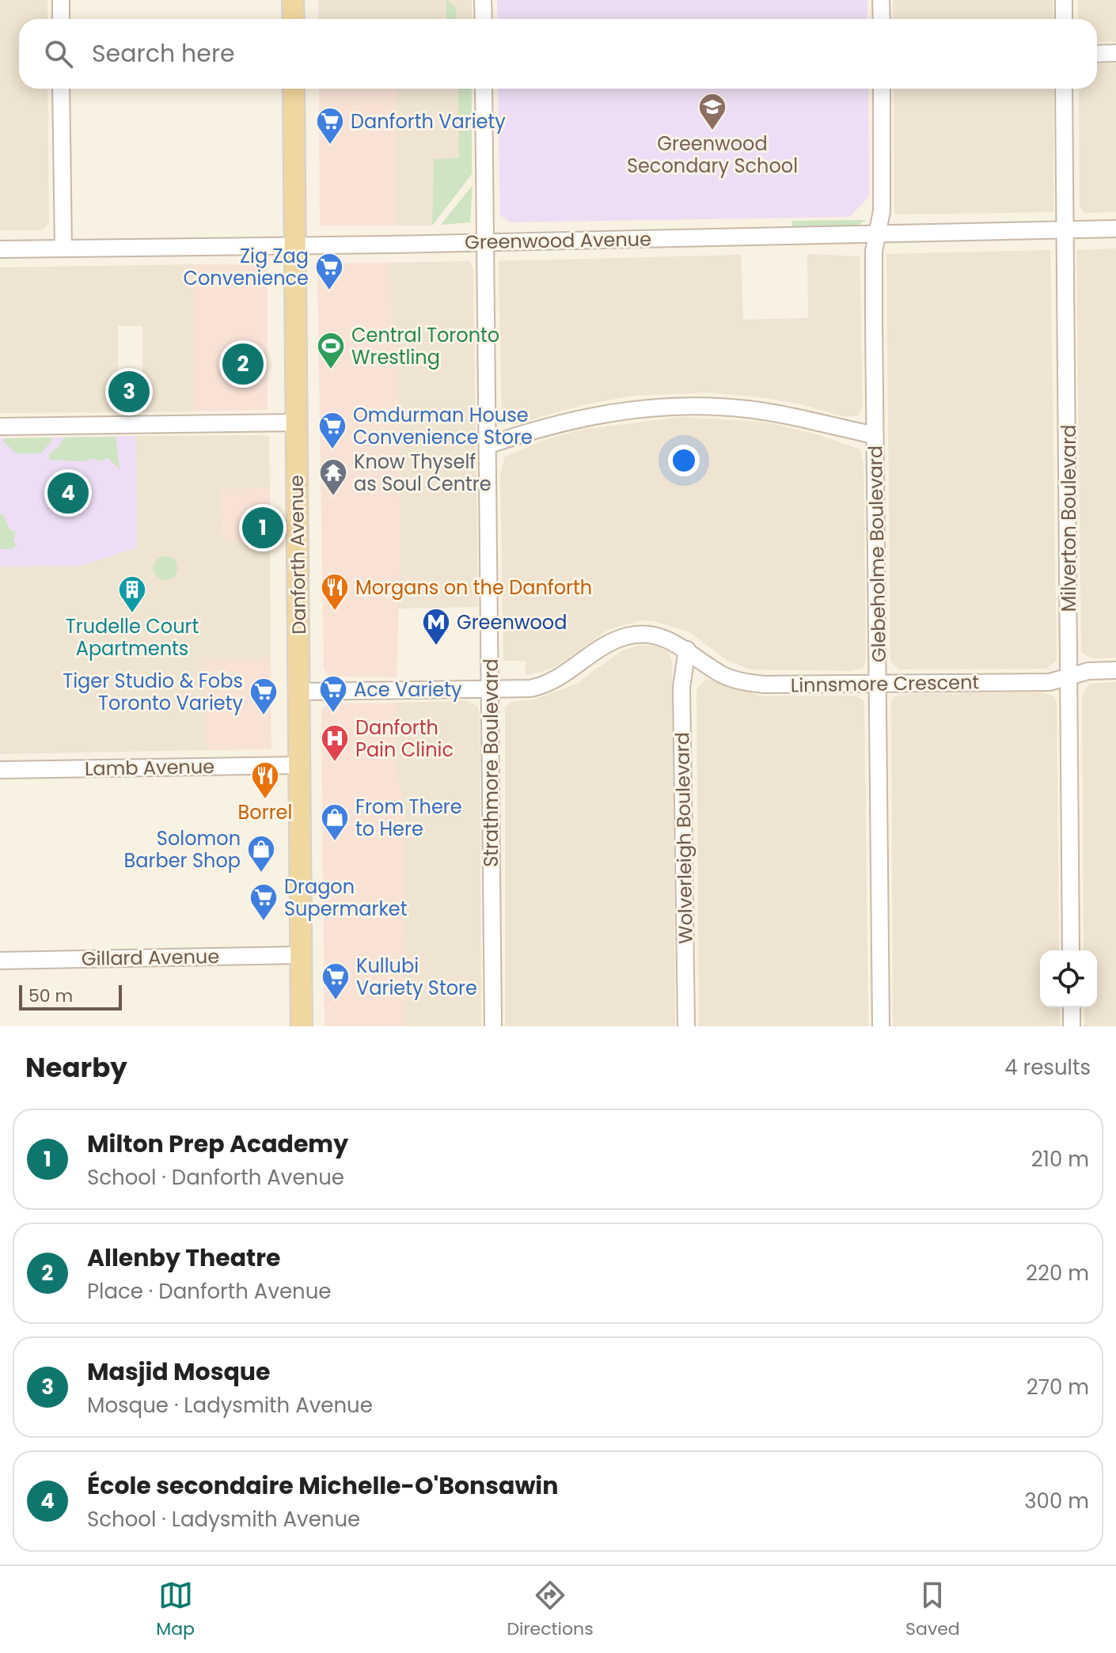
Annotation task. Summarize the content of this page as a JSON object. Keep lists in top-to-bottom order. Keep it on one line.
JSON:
{"streets":{"main road":["Danforth Avenue"],"street":["Greenwood Avenue","Milverton Boulevard","Glebeholme Boulevard","Linnsmore Crescent","Strathmore Boulevard","Lamb Avenue","Wolverleigh Boulevard","Gillard Avenue"]},"crossings":[["Greenwood Avenue","Milverton Boulevard"],["Greenwood Avenue","Glebeholme Boulevard"],["Greenwood Avenue","Danforth Avenue"],["Greenwood Avenue","Strathmore Boulevard"],["Milverton Boulevard","Linnsmore Crescent"],["Glebeholme Boulevard","Linnsmore Crescent"],["Danforth Avenue","Linnsmore Crescent"],["Danforth Avenue","Lamb Avenue"],["Danforth Avenue","Gillard Avenue"],["Linnsmore Crescent","Strathmore Boulevard"],["Linnsmore Crescent","Wolverleigh Boulevard"]],"places":{"school or university":["Greenwood Secondary School"],"supermarket":["Danforth Variety","Zig Zag Convenience","Omdurman House Convenience Store","Ace Variety","Tiger Studio & Fobs Toronto Variety","Dragon Supermarket","Kullubi Variety Store"],"sports":["Central Toronto Wrestling"],"temple":["Know Thyself as Soul Centre"],"restaurant":["Morgans on the Danforth","Borrel"],"building":["Trudelle Court Apartments"],"metro station":["Greenwood"],"hospital":["Danforth Pain Clinic"],"shop":["From There to Here","Solomon Barber Shop"]},"scale_bar":"50 m","page":{"search":"Search here","pins":["2","3","4","1"],"scale":"50 m","heading":["Nearby","4 results"],"list":[{"mark":"1","name":"Milton Prep Academy","note":"School · Danforth Avenue","value":"210 m"},{"mark":"2","name":"Allenby Theatre","note":"Place · Danforth Avenue","value":"220 m"},{"mark":"3","name":"Masjid Mosque","note":"Mosque · Ladysmith Avenue","value":"270 m"},{"mark":"4","name":"École secondaire Michelle-O'Bonsawin","note":"School · Ladysmith Avenue","value":"300 m"}],"nav":["Map","Directions","Saved"]}}
